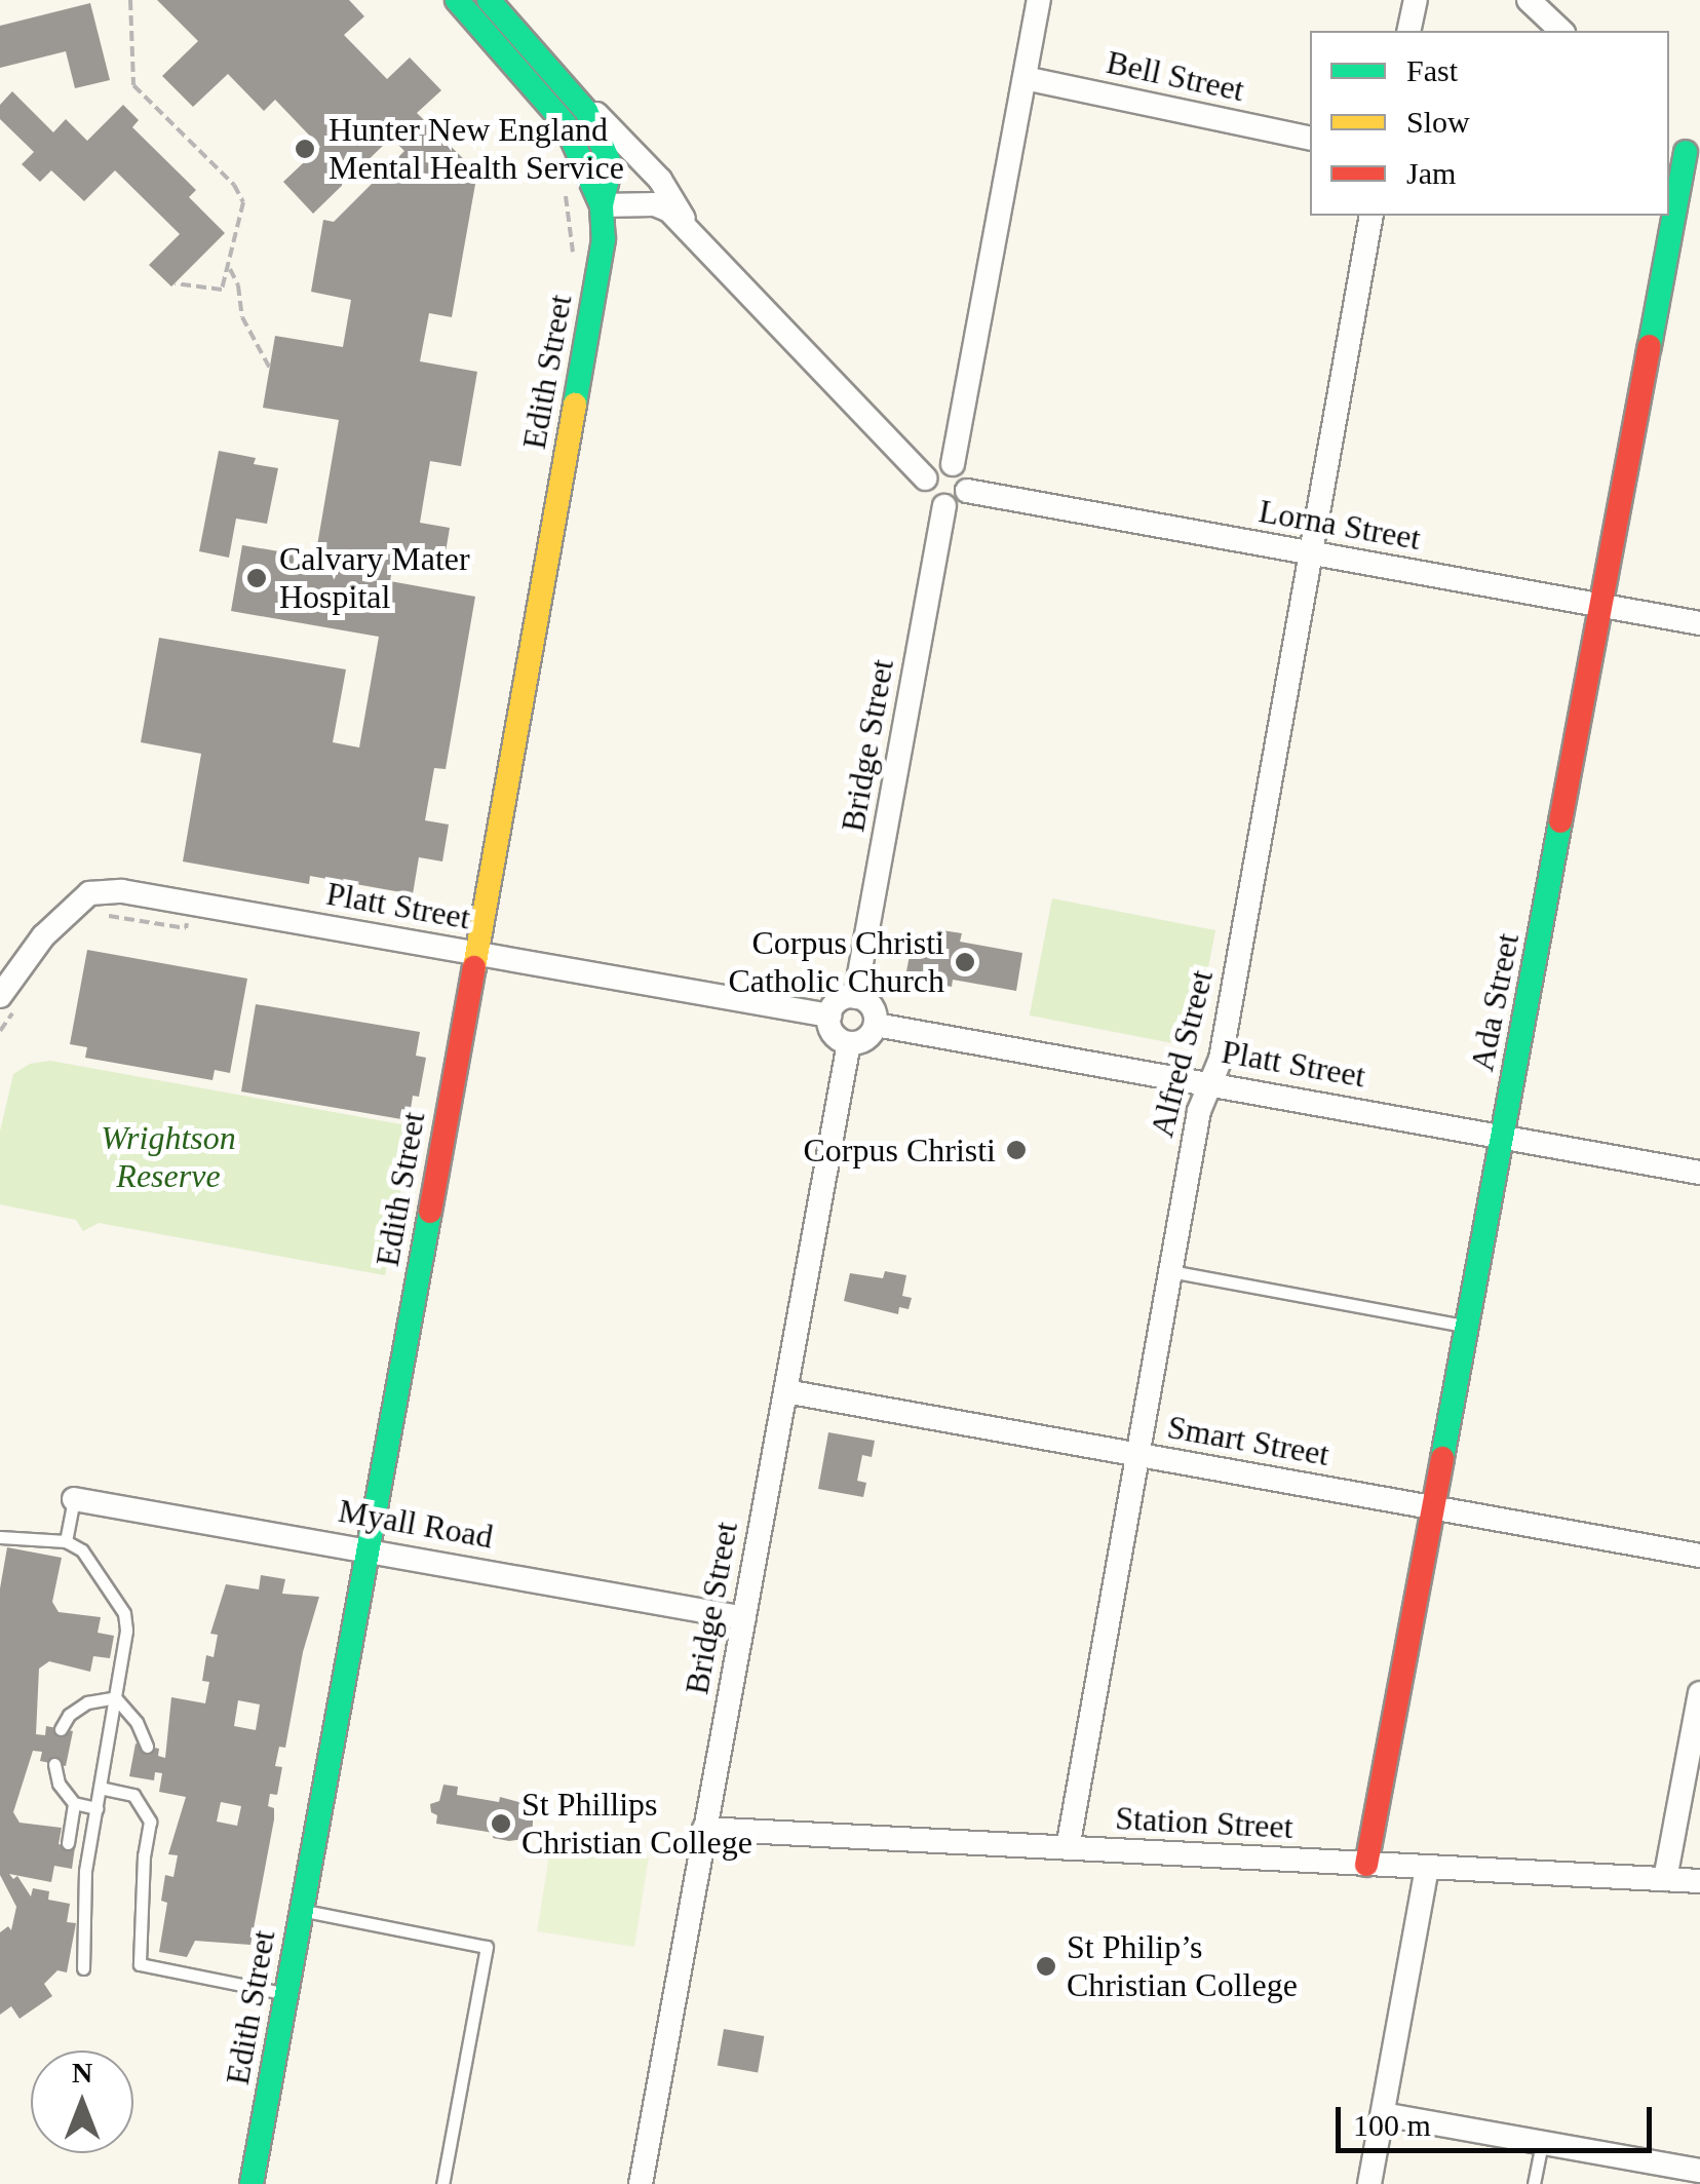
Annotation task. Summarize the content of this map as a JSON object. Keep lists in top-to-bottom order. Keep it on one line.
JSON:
{"streets":{"main road":["Edith Street","Ada Street"],"street":["Bell Street","Lorna Street","Bridge Street","Platt Street","Alfred Street","Smart Street","Myall Road","Station Street"]},"crossings":[["Edith Street","Platt Street"],["Edith Street","Myall Road"],["Lorna Street","Bridge Street"],["Lorna Street","Ada Street"],["Lorna Street","Alfred Street"],["Bridge Street","Platt Street"],["Bridge Street","Smart Street"],["Bridge Street","Myall Road"],["Bridge Street","Station Street"],["Platt Street","Ada Street"],["Platt Street","Alfred Street"],["Ada Street","Smart Street"],["Ada Street","Station Street"],["Alfred Street","Smart Street"],["Alfred Street","Station Street"]],"parks":["Wrightson Reserve"],"places":["Hunter New England Mental Health Service","Calvary Mater Hospital","Corpus Christi Catholic Church","Corpus Christi","St Phillips Christian College","St Philip’s Christian College"],"legend":["Fast","Slow","Jam"],"scale_bar":"100 m","north":"top"}
